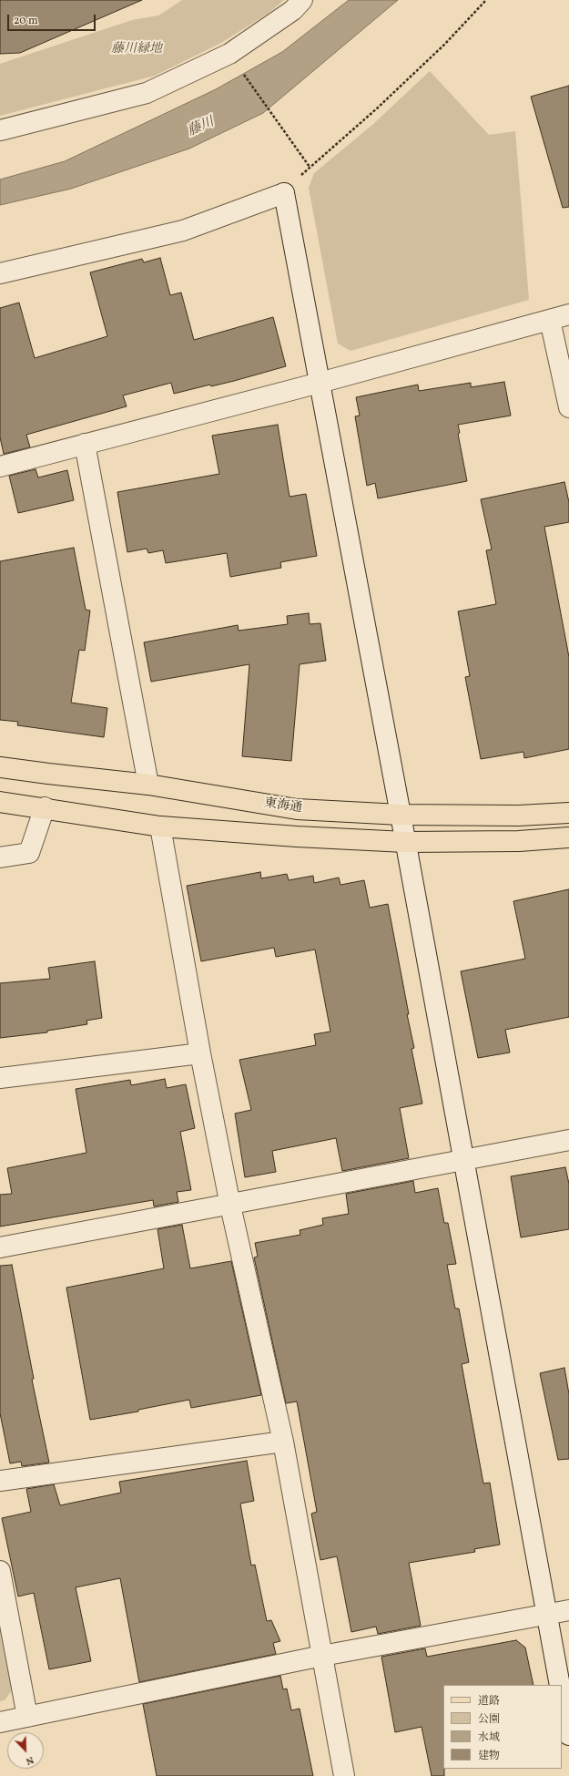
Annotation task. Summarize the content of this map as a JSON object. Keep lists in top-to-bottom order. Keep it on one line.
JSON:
{"streets":{"main road":["東海通"]},"water":["藤川"],"parks":["藤川緑地"],"legend":["道路","公園","水域","建物"],"scale_bar":"20 m","north":"bottom right"}
